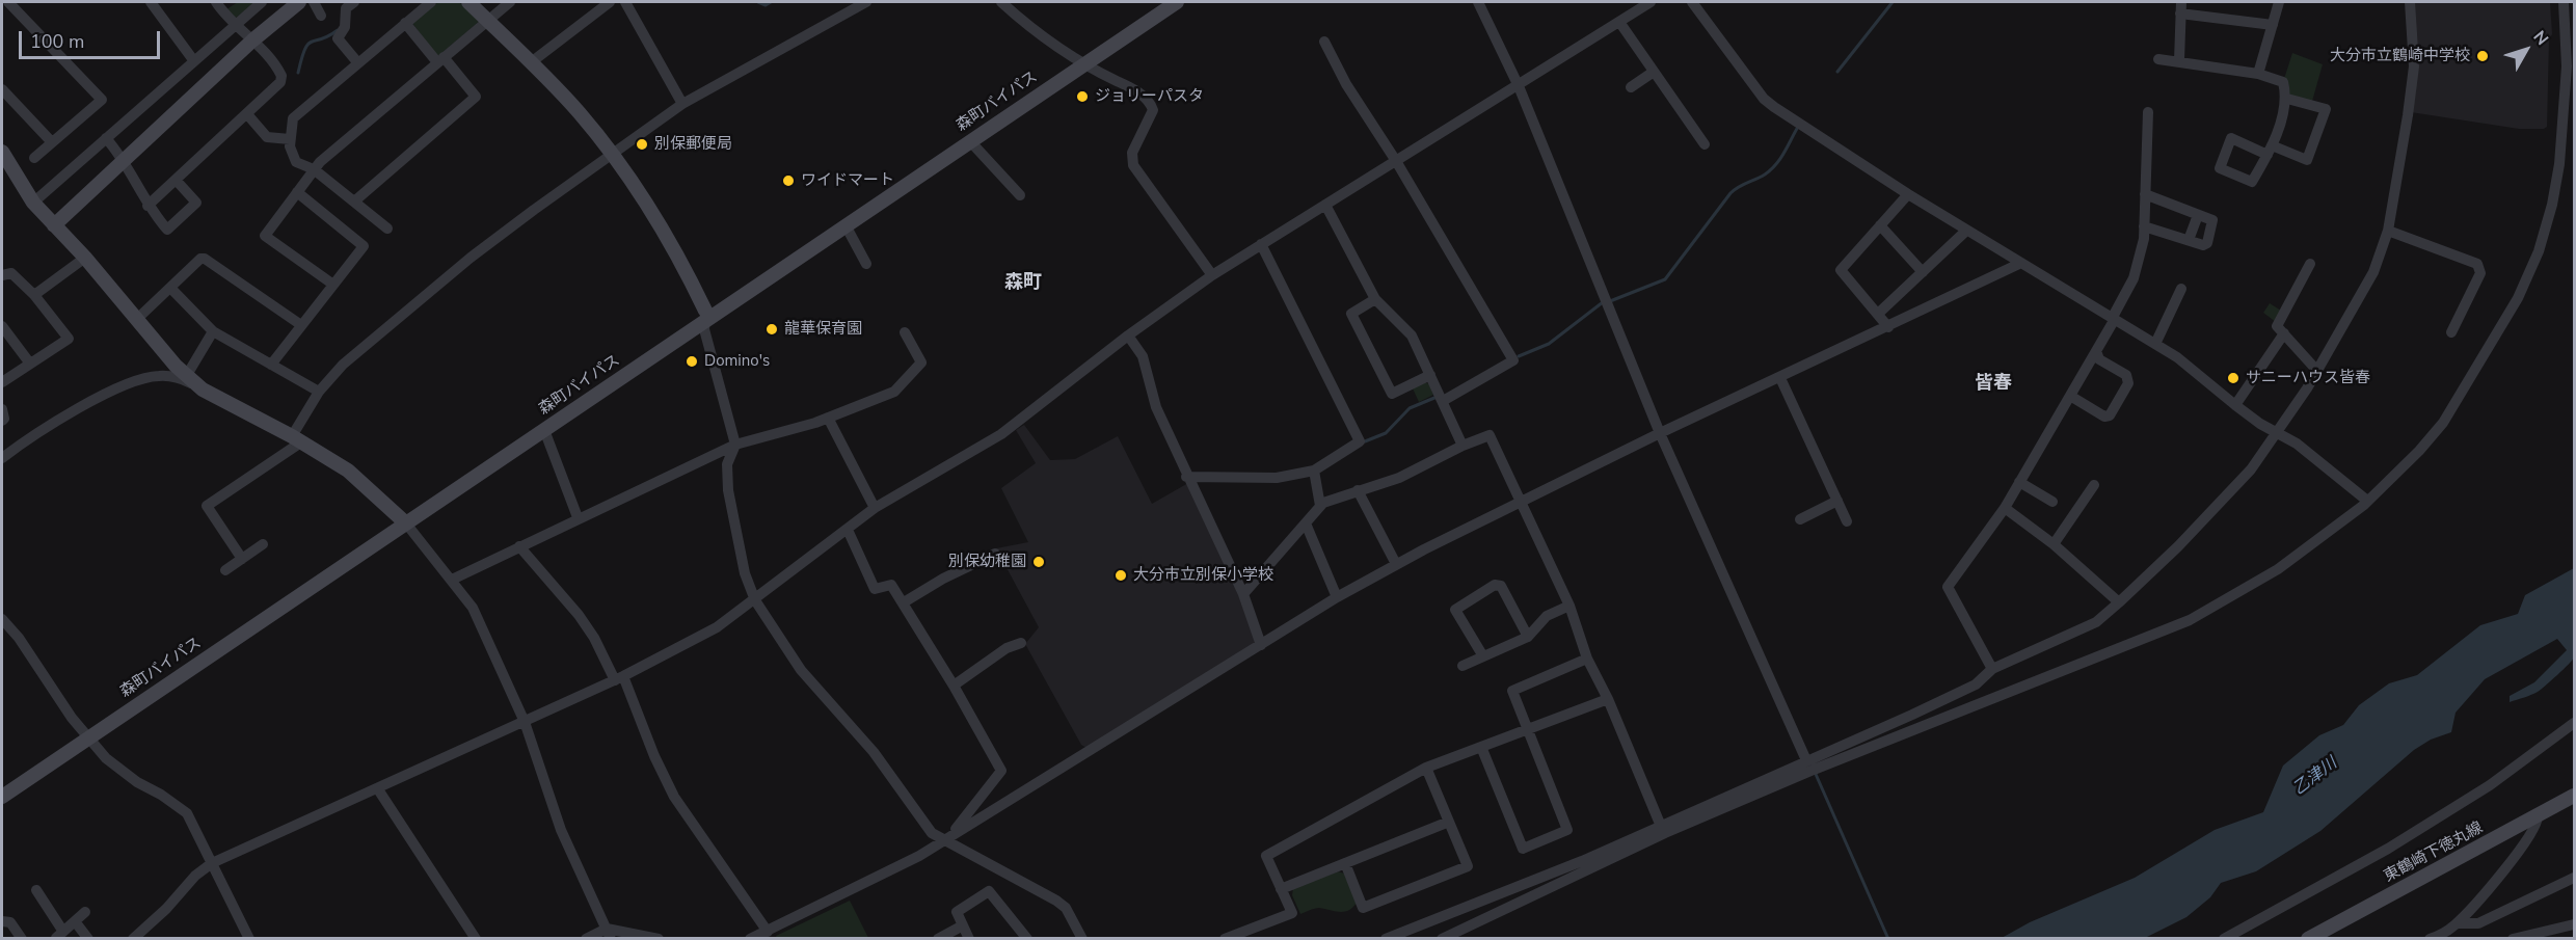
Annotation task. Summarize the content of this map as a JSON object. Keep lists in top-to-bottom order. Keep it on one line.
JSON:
{"streets":{"street":["森町バイパス","東鶴崎下徳丸線"]},"districts":["森町","皆春"],"water":["乙津川"],"places":["大分市立鶴崎中学校","ジョリーパスタ","別保郵便局","ワイドマート","龍華保育園","Domino's","サニーハウス皆春","別保幼稚園","大分市立別保小学校"],"scale_bar":"100 m","north":"top right"}
